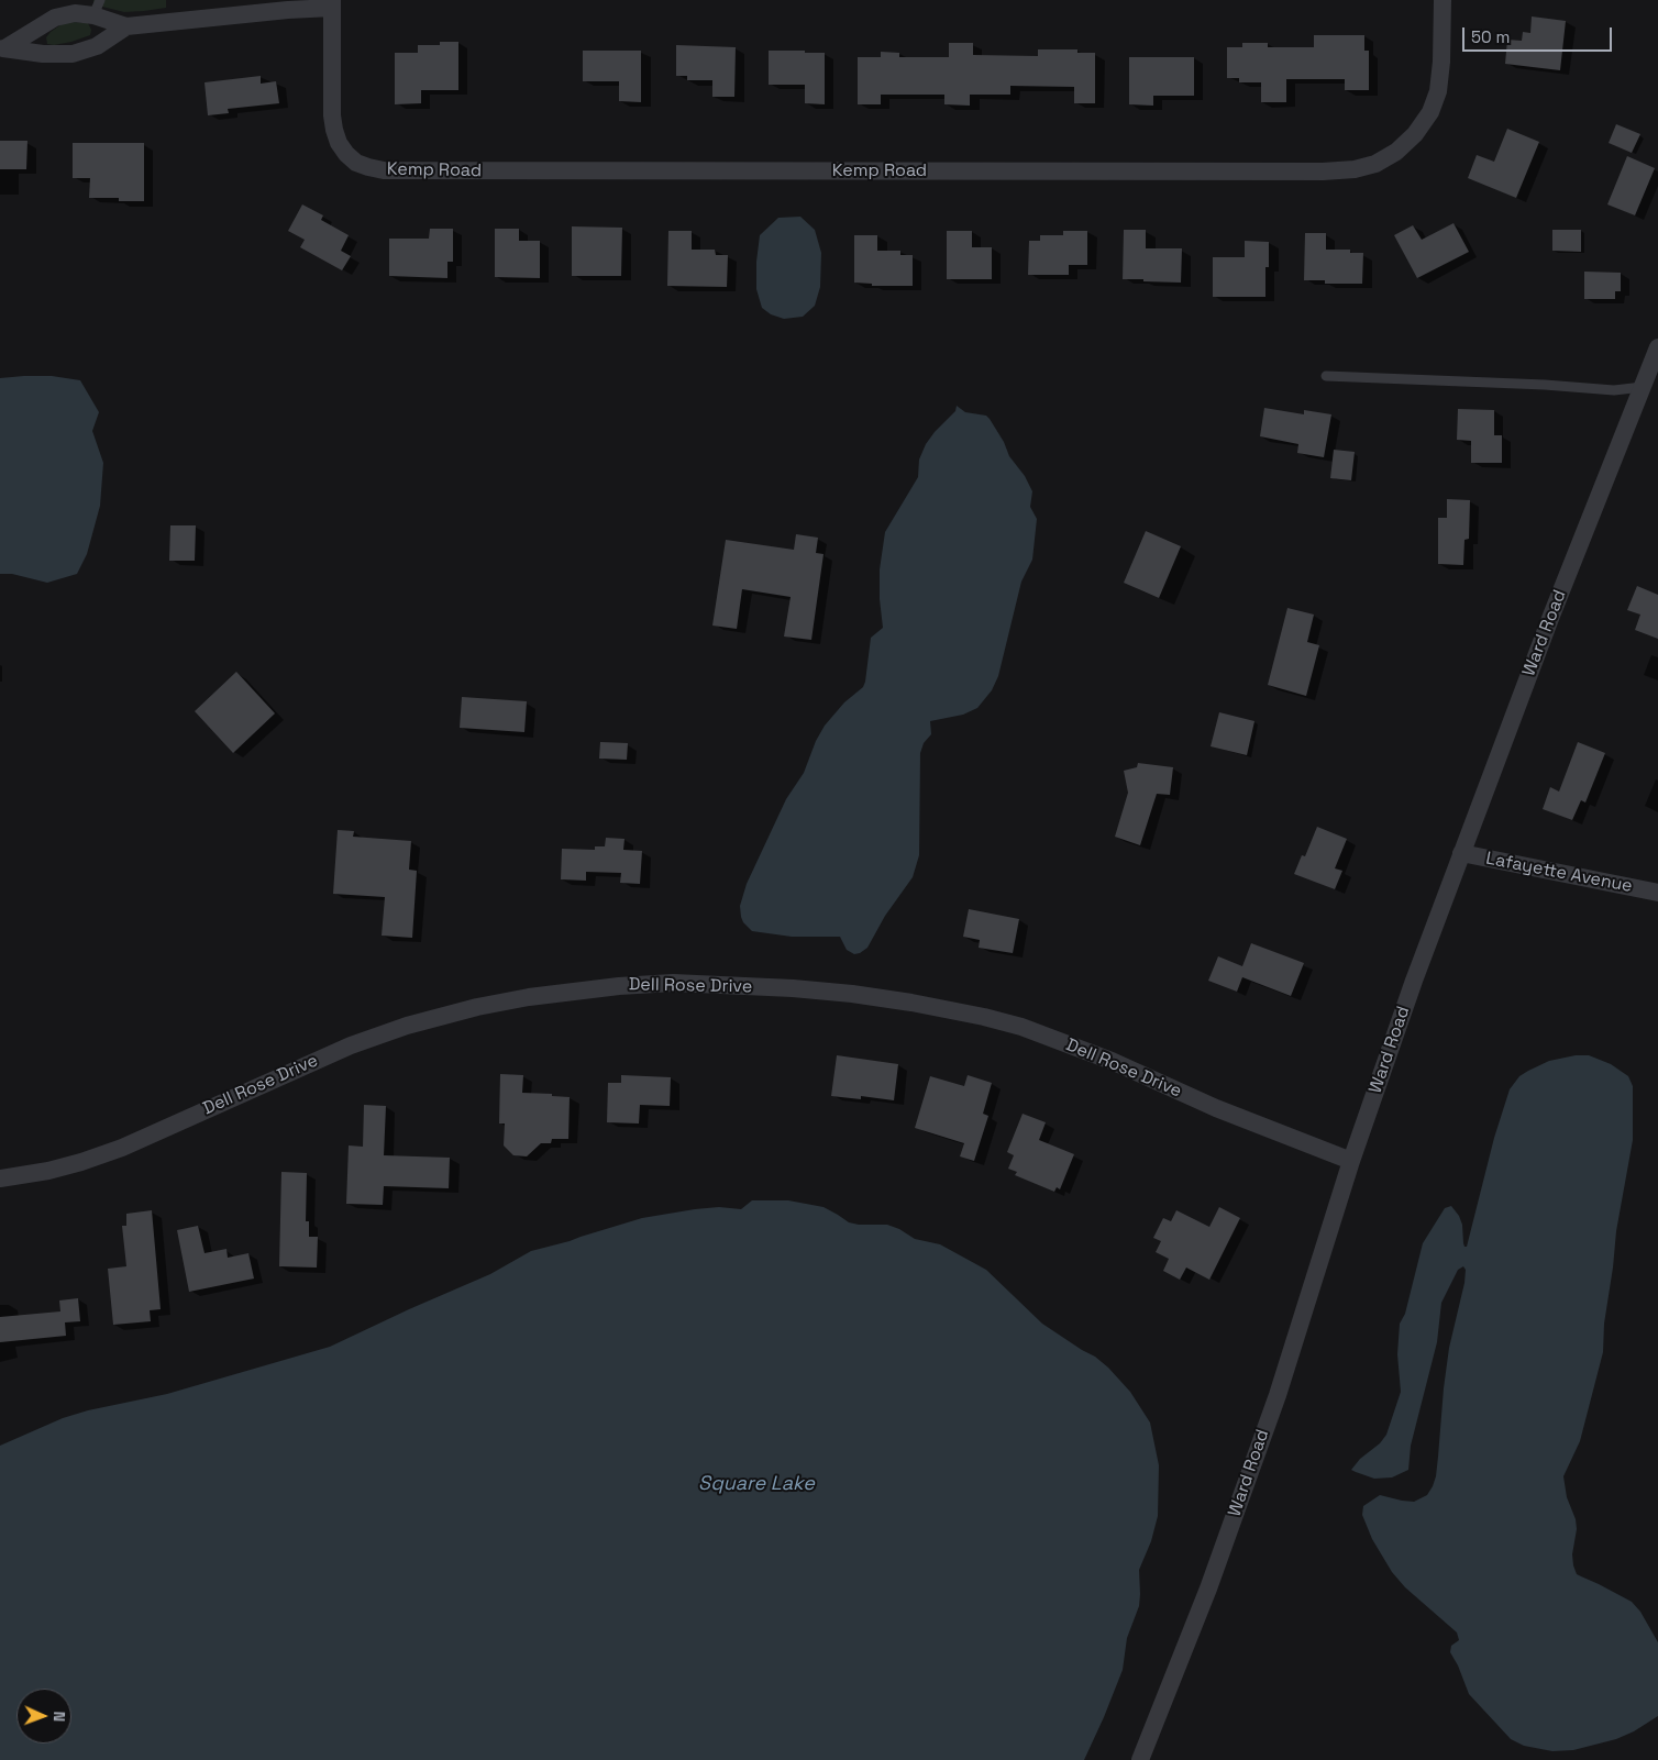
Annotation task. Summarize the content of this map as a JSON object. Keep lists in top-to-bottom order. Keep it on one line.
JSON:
{"streets":{"street":["Kemp Road","Ward Road","Lafayette Avenue","Dell Rose Drive"]},"crossings":[["Ward Road","Lafayette Avenue"],["Ward Road","Dell Rose Drive"]],"water":["Square Lake"],"scale_bar":"50 m","north":"right"}
